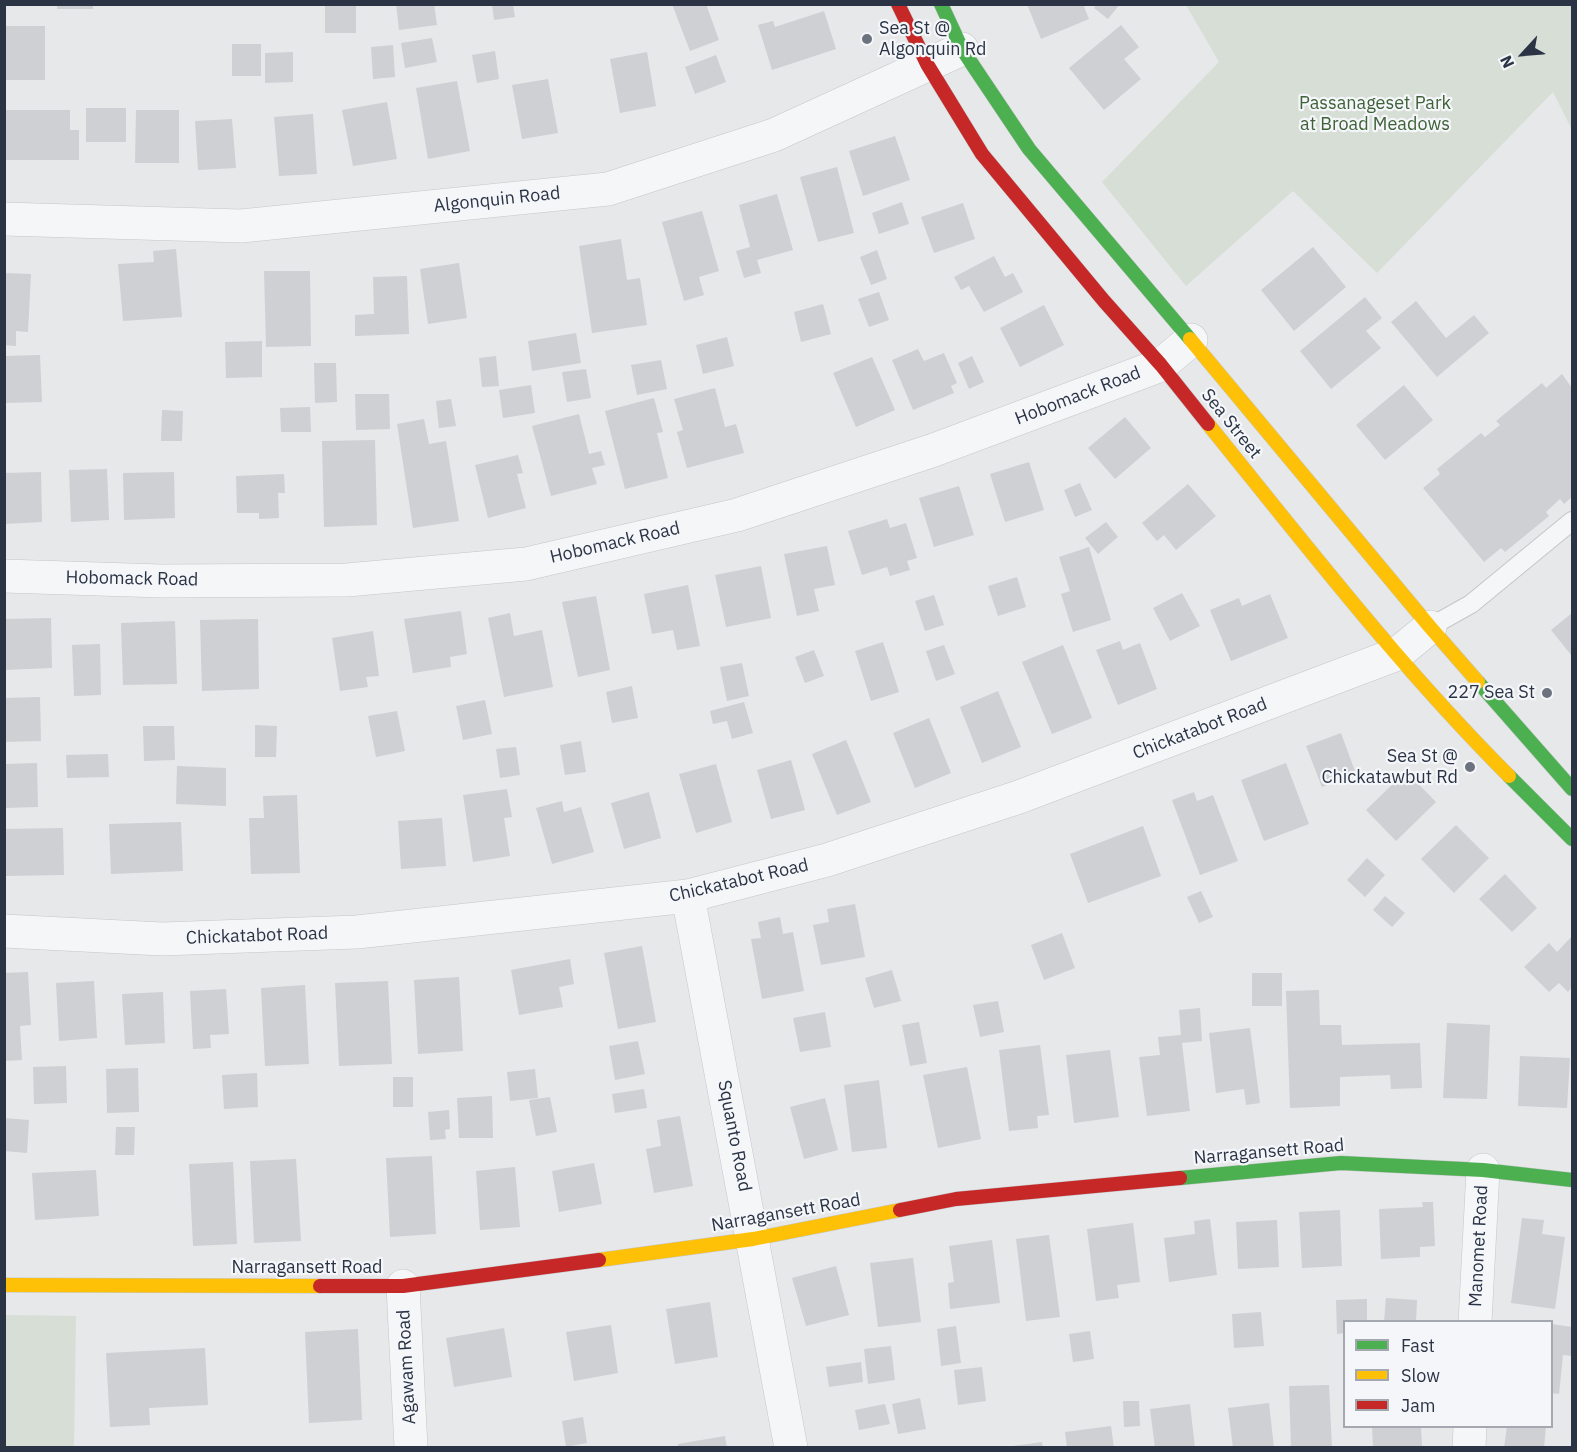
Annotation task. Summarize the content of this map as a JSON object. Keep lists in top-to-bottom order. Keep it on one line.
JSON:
{"streets":{"main road":["Sea Street","Narragansett Road"],"street":["Algonquin Road","Hobomack Road","Chickatabot Road","Squanto Road","Manomet Road","Agawam Road"]},"crossings":[["Algonquin Road","Sea Street"],["Hobomack Road","Sea Street"],["Sea Street","Chickatabot Road"],["Chickatabot Road","Squanto Road"],["Squanto Road","Narragansett Road"],["Narragansett Road","Manomet Road"],["Narragansett Road","Agawam Road"]],"parks":["Passanageset Park at Broad Meadows"],"places":["Sea St @ Algonquin Rd","227 Sea St","Sea St @ Chickatawbut Rd"],"legend":["Fast","Slow","Jam"],"north":"bottom left"}
